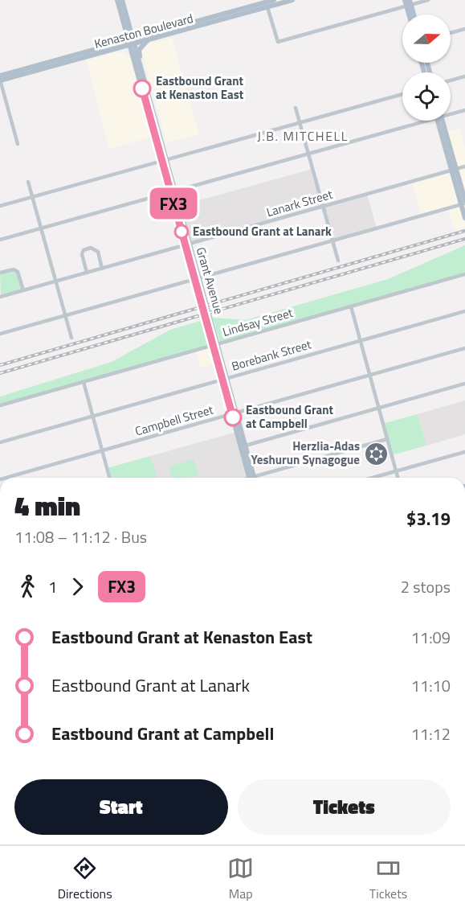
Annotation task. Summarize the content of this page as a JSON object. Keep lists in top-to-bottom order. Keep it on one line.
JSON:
{"streets":{"main road":["Kenaston Boulevard","Grant Avenue"],"street":["Lanark Street","Lindsay Street","Borebank Street","Campbell Street"]},"crossings":[["Kenaston Boulevard","Grant Avenue"],["Lanark Street","Grant Avenue"],["Grant Avenue","Lindsay Street"],["Grant Avenue","Borebank Street"],["Grant Avenue","Campbell Street"]],"districts":["J.B. MITCHELL"],"places":{"other":["Eastbound Grant at Kenaston East","Eastbound Grant at Lanark","Eastbound Grant at Campbell"],"synagogue":["Herzlia-Adas Yeshurun Synagogue"]},"lines":["bus line FX3"],"north":"right","page":{"on_map":"FX3","heading":["4 min","11:08 – 11:12 · Bus","$3.19"],"legs":["1","FX3","2 stops"],"list":[{"name":"Eastbound Grant at Kenaston East","value":"11:09"},{"name":"Eastbound Grant at Lanark","value":"11:10"},{"name":"Eastbound Grant at Campbell","value":"11:12"}],"buttons":["Start","Tickets"],"tabs":["Directions","Map","Tickets"]}}
